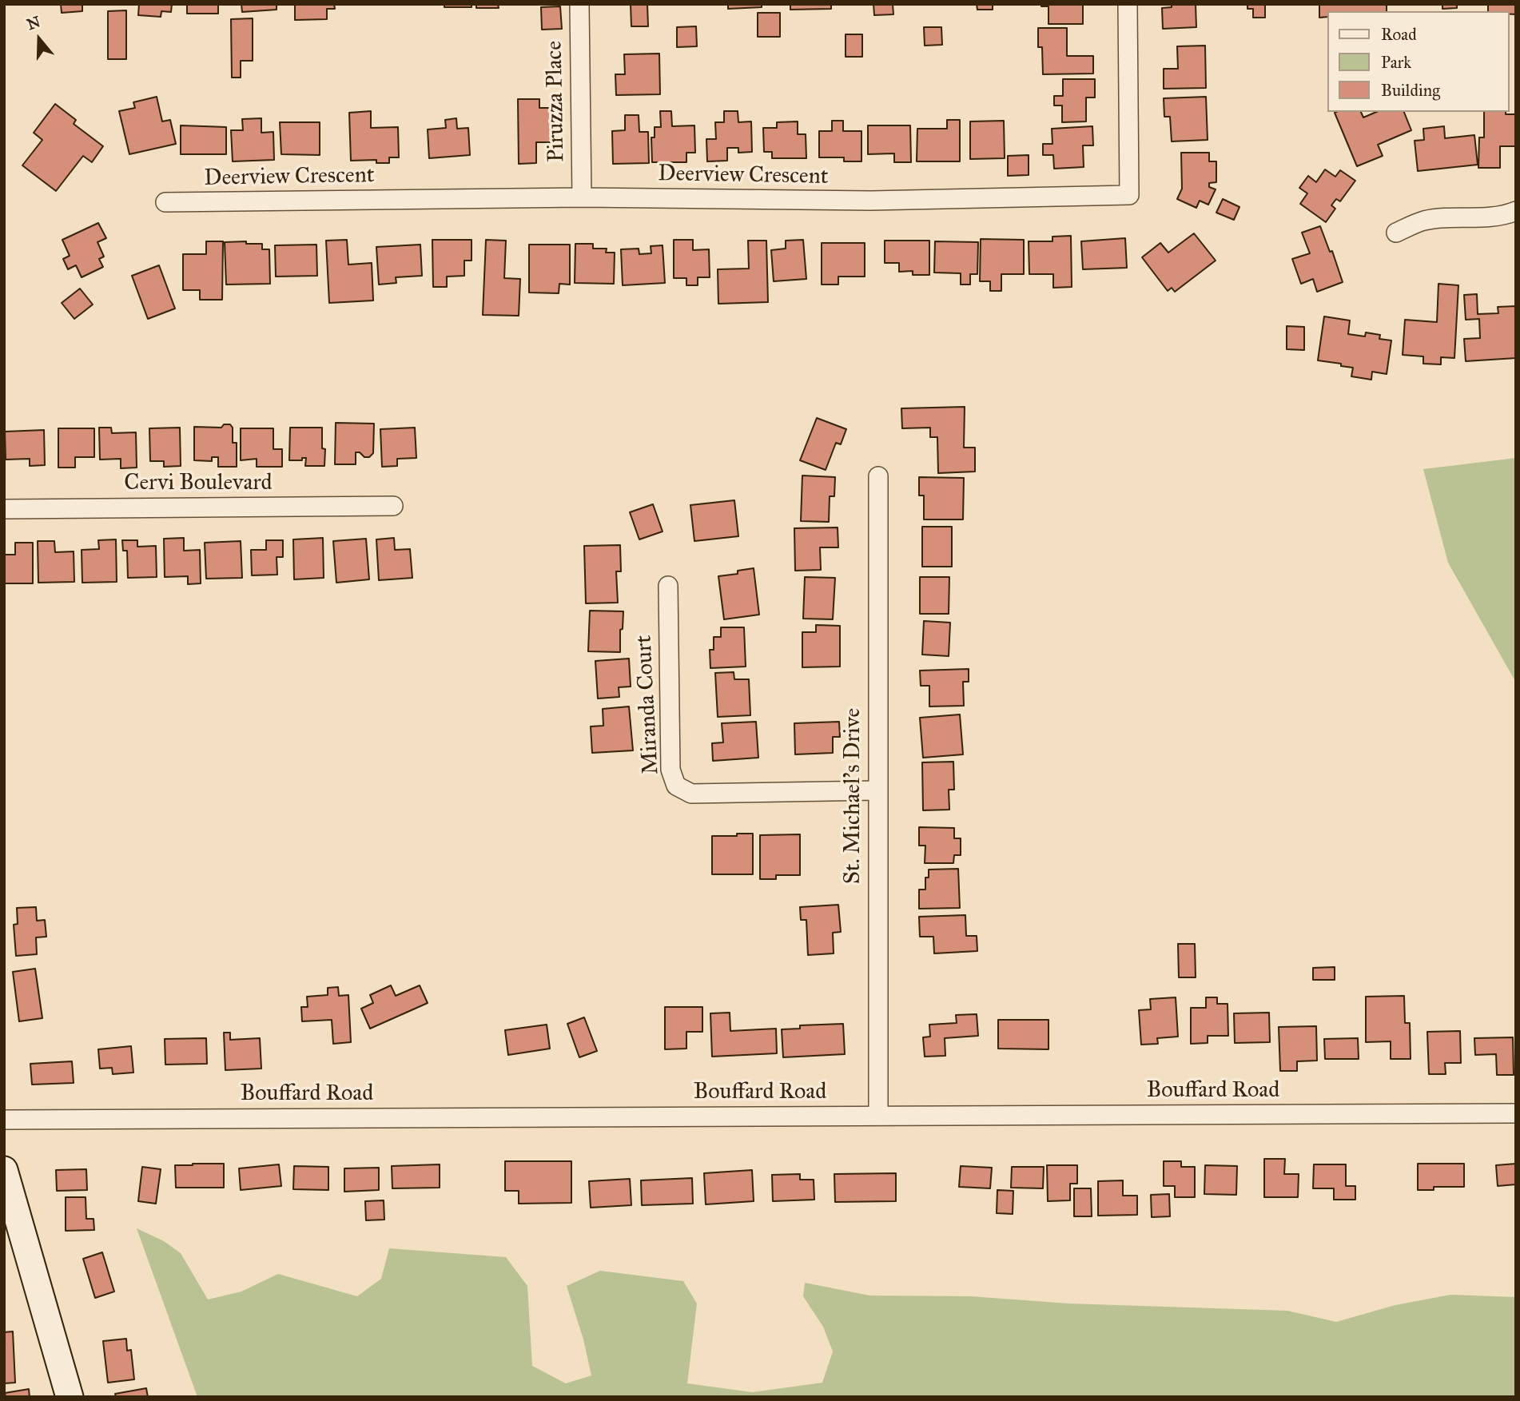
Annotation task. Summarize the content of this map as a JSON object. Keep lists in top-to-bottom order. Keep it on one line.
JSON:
{"streets":{"street":["Piruzza Place","Deerview Crescent","Cervi Boulevard","Miranda Court","St. Michael's Drive","Bouffard Road"]},"crossings":[["Piruzza Place","Deerview Crescent"],["Miranda Court","St. Michael's Drive"],["St. Michael's Drive","Bouffard Road"]],"legend":["Road","Park","Building"],"north":"top"}
